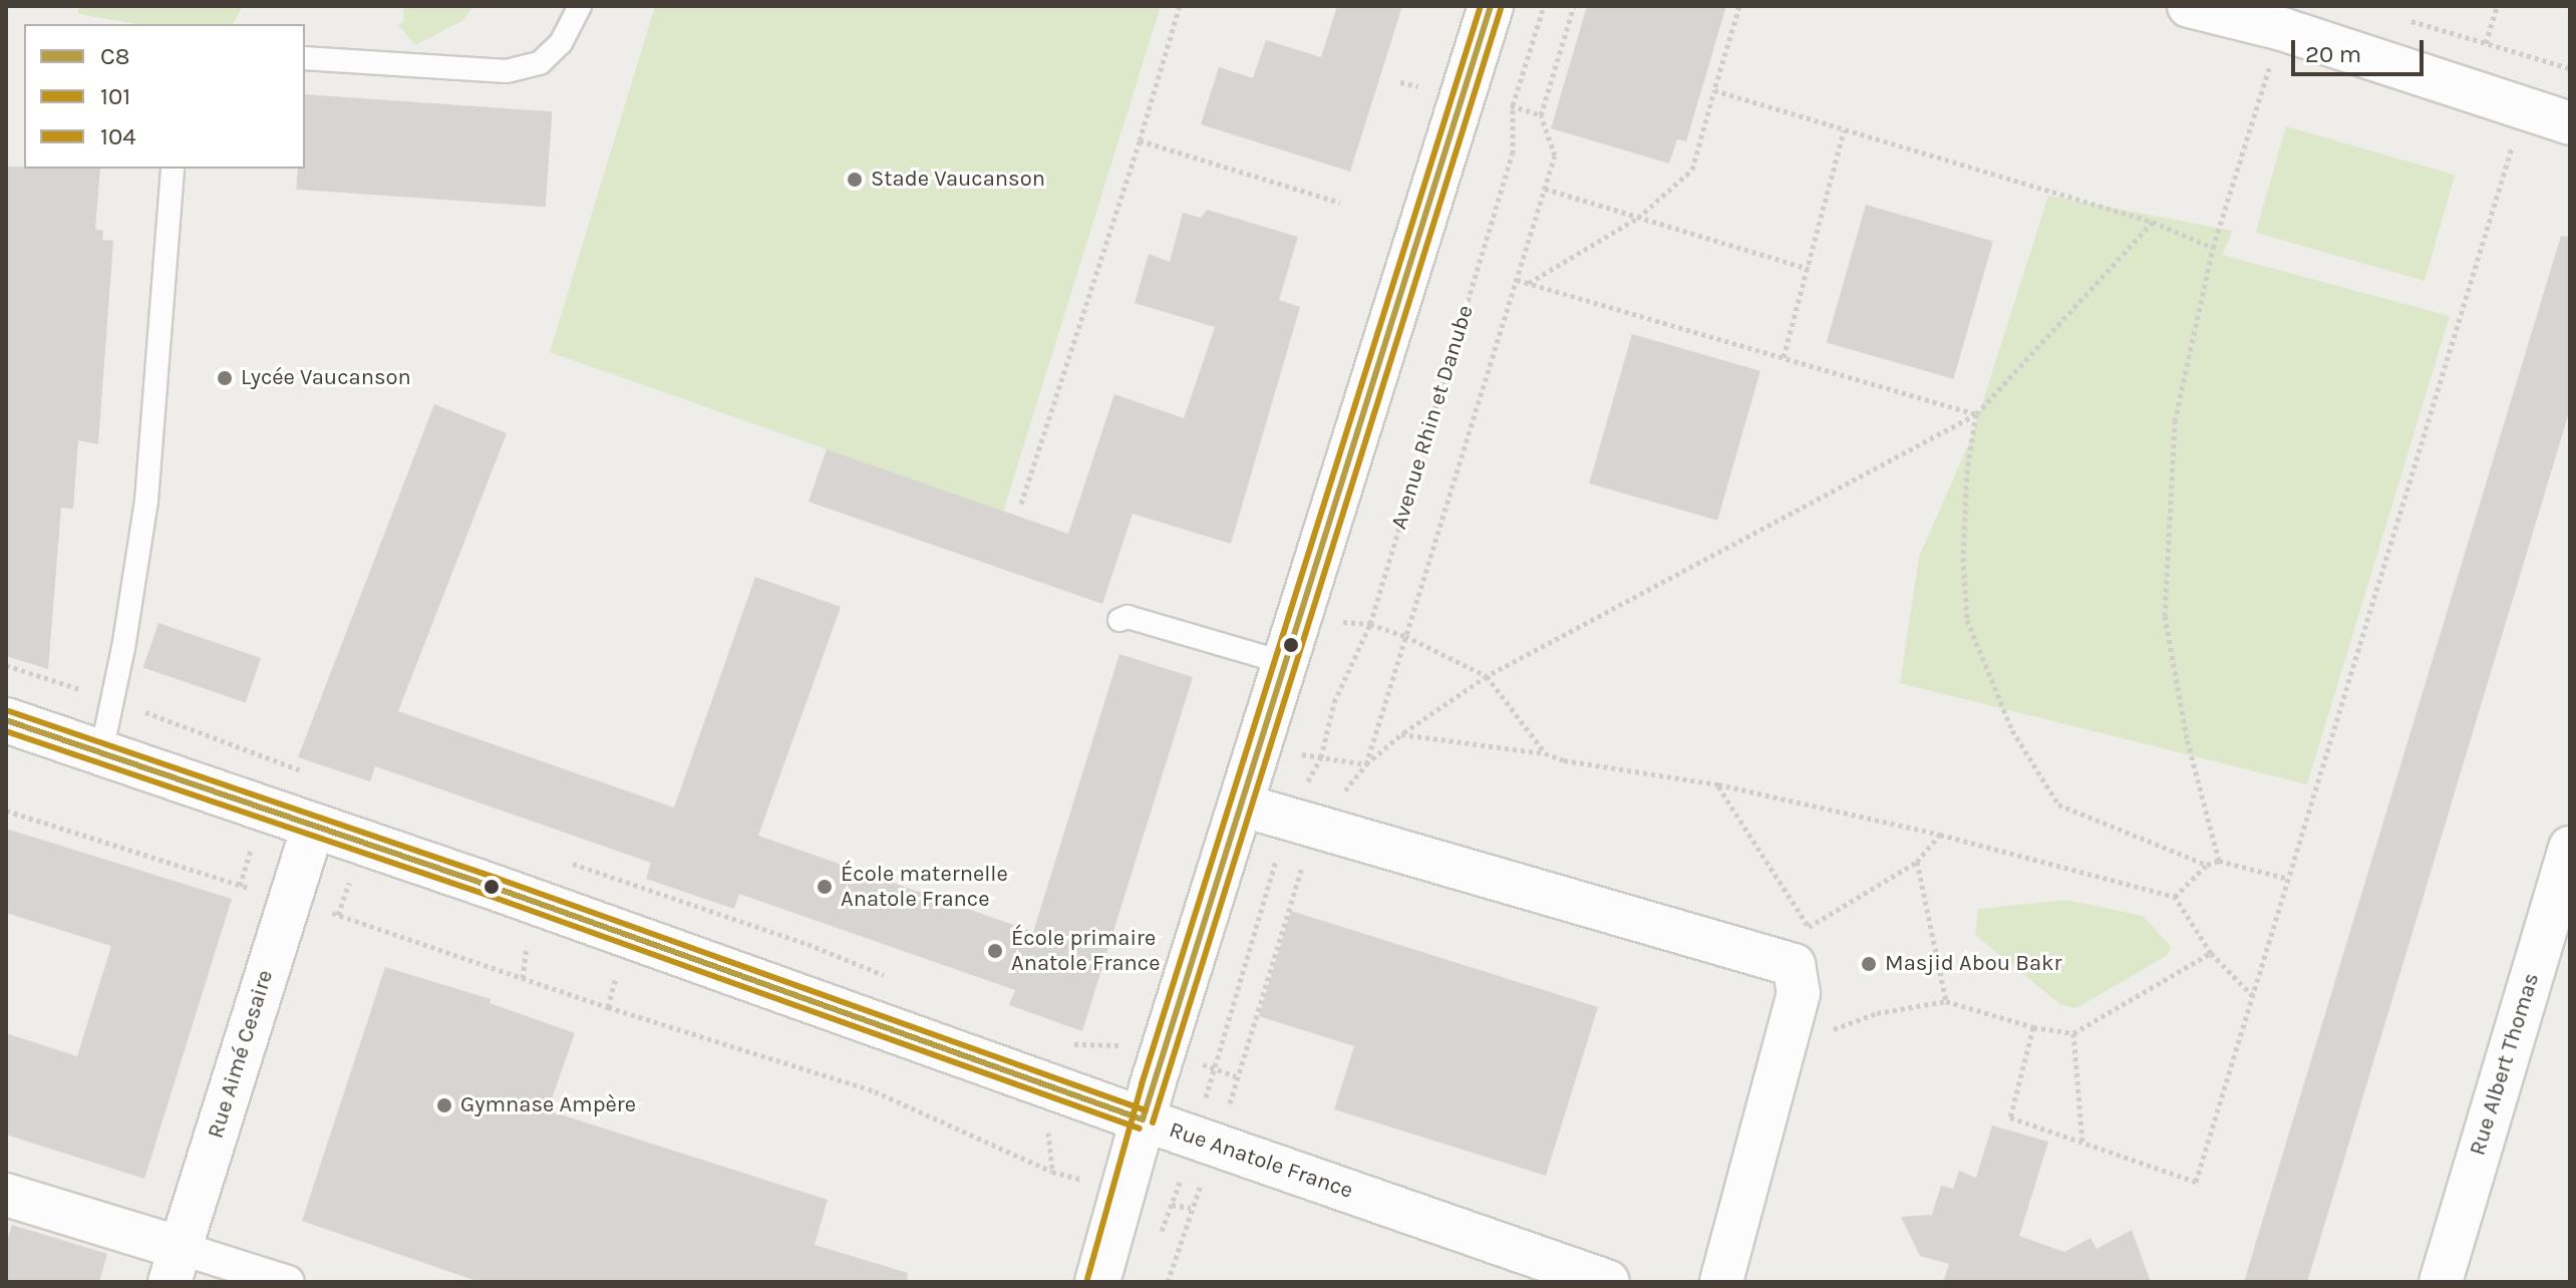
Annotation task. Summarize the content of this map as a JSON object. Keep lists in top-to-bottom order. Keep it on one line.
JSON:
{"streets":{"street":["Rue Aimé Cesaire","Rue Albert Thomas","Rue Anatole France"],"path":["Avenue Rhin et Danube"]},"crossings":[["Avenue Rhin et Danube","Rue Anatole France"],["Rue Aimé Cesaire","Rue Anatole France"]],"places":["Stade Vaucanson","Lycée Vaucanson","École maternelle Anatole France","École primaire Anatole France","Masjid Abou Bakr","Gymnase Ampère"],"lines":["transit line C8","transit line 104","transit line 101"],"legend":["C8","101","104"],"scale_bar":"20 m"}
